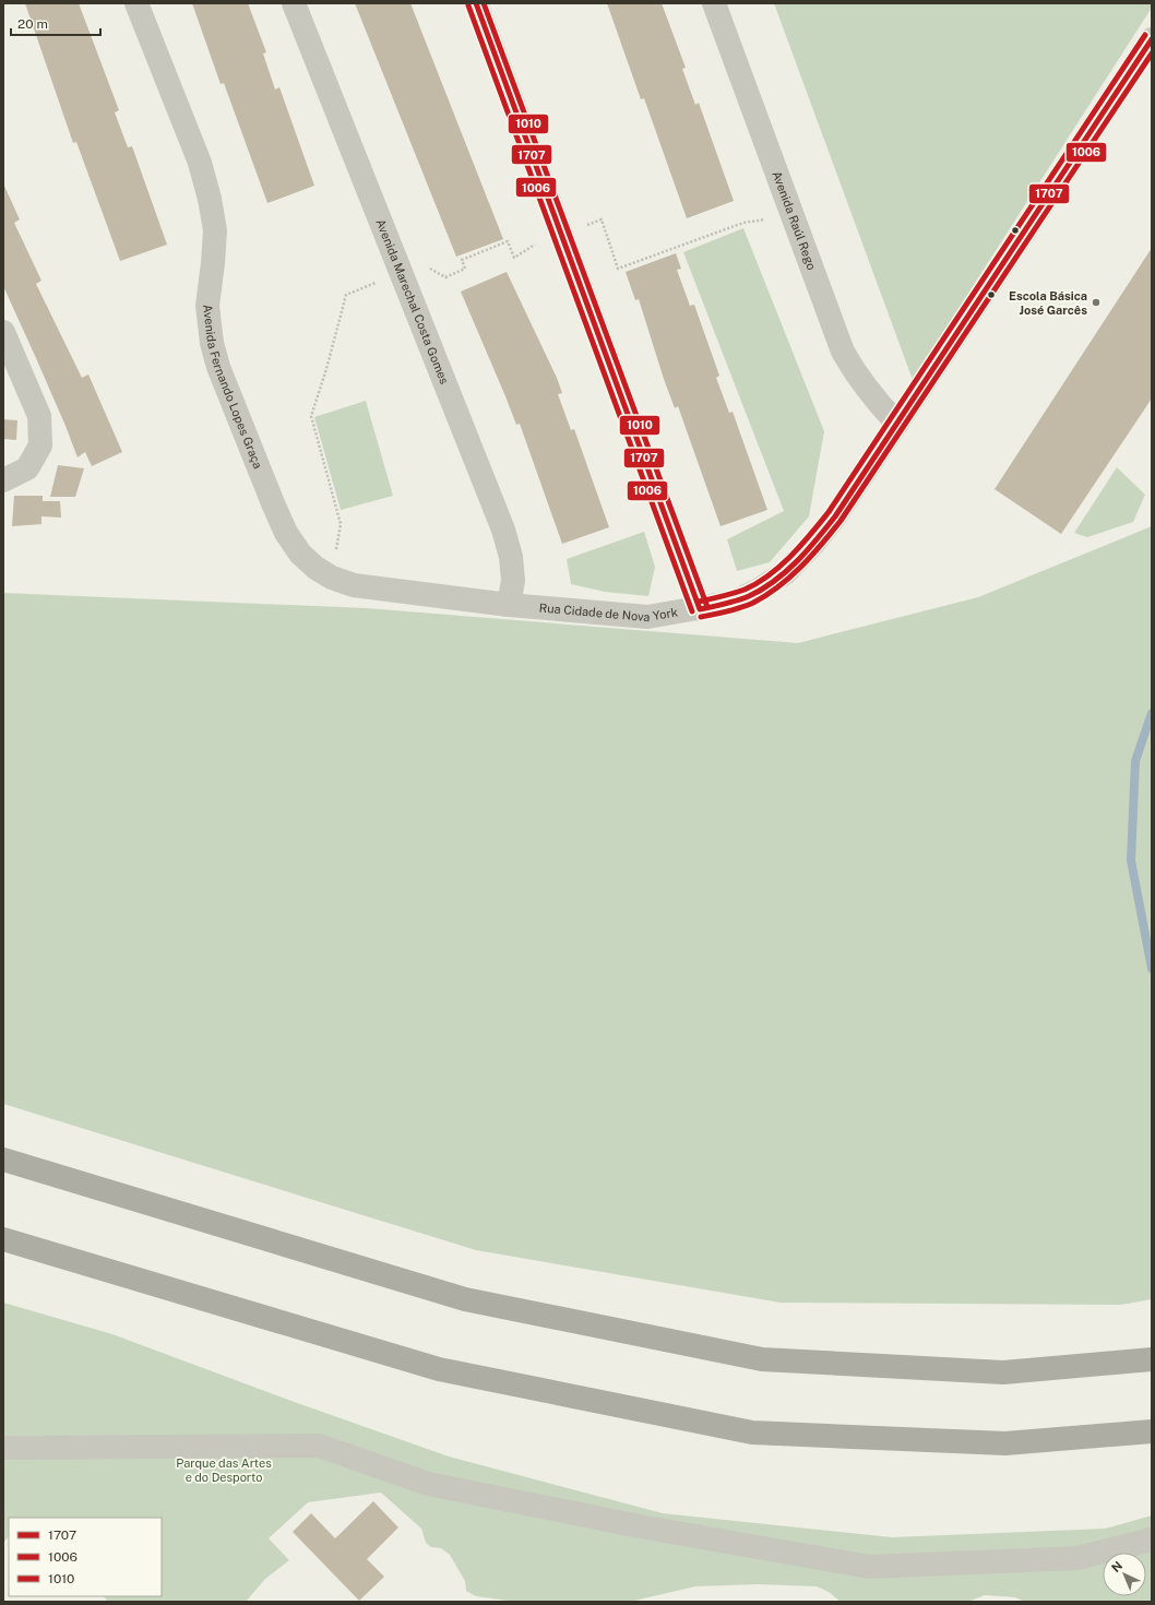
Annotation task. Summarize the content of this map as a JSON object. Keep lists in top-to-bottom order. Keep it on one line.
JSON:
{"streets":{"street":["Avenida Raúl Rego","Avenida Marechal Costa Gomes","Avenida Fernando Lopes Graça","Rua Cidade de Nova York"]},"crossings":[["Avenida Raúl Rego","Rua Cidade de Nova York"],["Avenida Marechal Costa Gomes","Avenida Fernando Lopes Graça"],["Avenida Marechal Costa Gomes","Rua Cidade de Nova York"],["Avenida Fernando Lopes Graça","Rua Cidade de Nova York"]],"parks":["Parque das Artes e do Desporto"],"places":["Escola Básica José Garcês"],"lines":["transit line 1707","transit line 1010","transit line 1006"],"legend":["1707","1006","1010"],"scale_bar":"20 m","north":"top left"}
